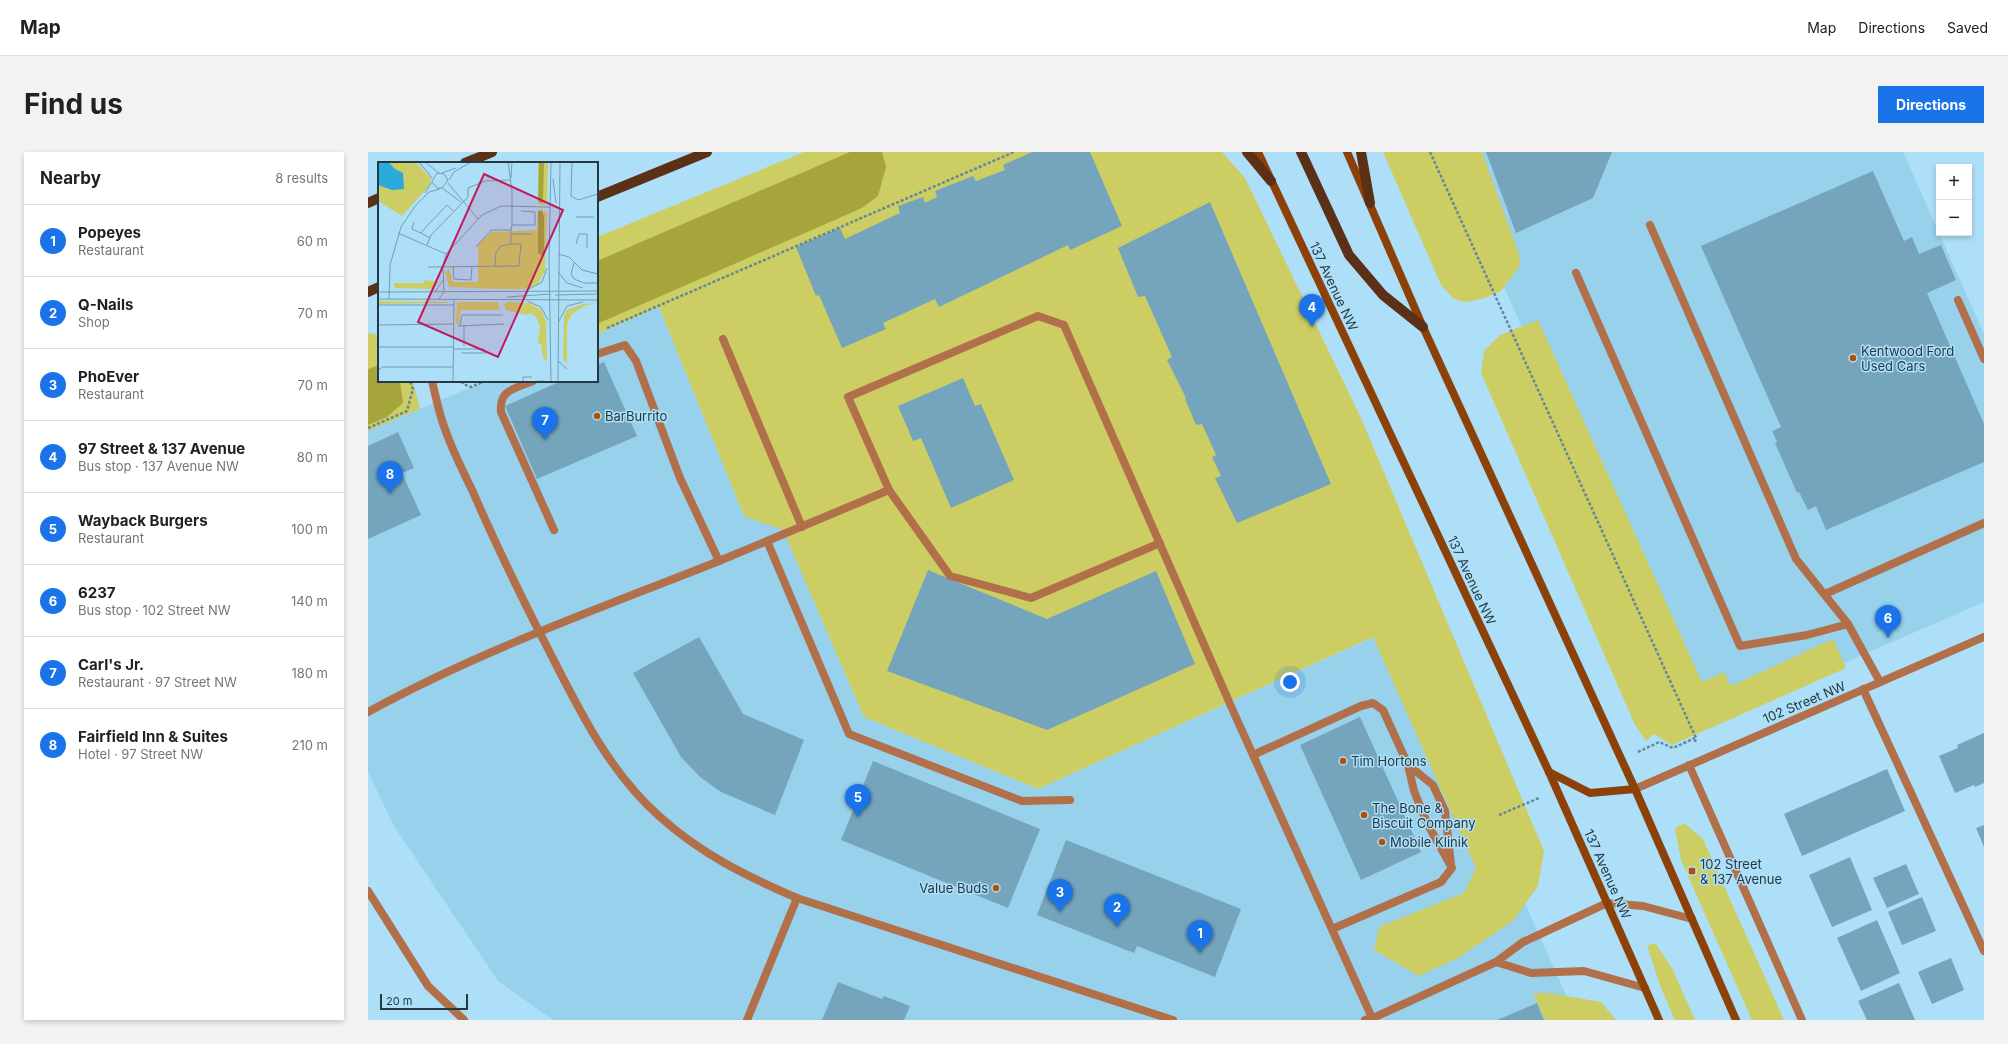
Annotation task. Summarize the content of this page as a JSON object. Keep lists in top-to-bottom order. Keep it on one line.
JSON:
{"streets":{"main road":["137 Avenue NW"],"street":["102 Street NW"]},"places":{"other":["Kentwood Ford Used Cars","BarBurrito","Tim Hortons","The Bone & Biscuit Company","Mobile Klinik","Value Buds"],"transit":["102 Street & 137 Avenue"]},"scale_bar":"20 m","page":{"header":"Map","nav":["Map","Directions","Saved"],"buttons":"Directions","title":"Find us","heading":["Nearby","8 results"],"map_buttons":["+","−"],"list":[{"mark":"1","name":"Popeyes","note":"Restaurant","value":"60 m"},{"mark":"2","name":"Q-Nails","note":"Shop","value":"70 m"},{"mark":"3","name":"PhoEver","note":"Restaurant","value":"70 m"},{"mark":"4","name":"97 Street & 137 Avenue","note":"Bus stop · 137 Avenue NW","value":"80 m"},{"mark":"5","name":"Wayback Burgers","note":"Restaurant","value":"100 m"},{"mark":"6","name":"6237","note":"Bus stop · 102 Street NW","value":"140 m"},{"mark":"7","name":"Carl's Jr.","note":"Restaurant · 97 Street NW","value":"180 m"},{"mark":"8","name":"Fairfield Inn & Suites","note":"Hotel · 97 Street NW","value":"210 m"}],"pins":["4","7","8","6","5","3","2","1"],"scale":"20 m"}}
